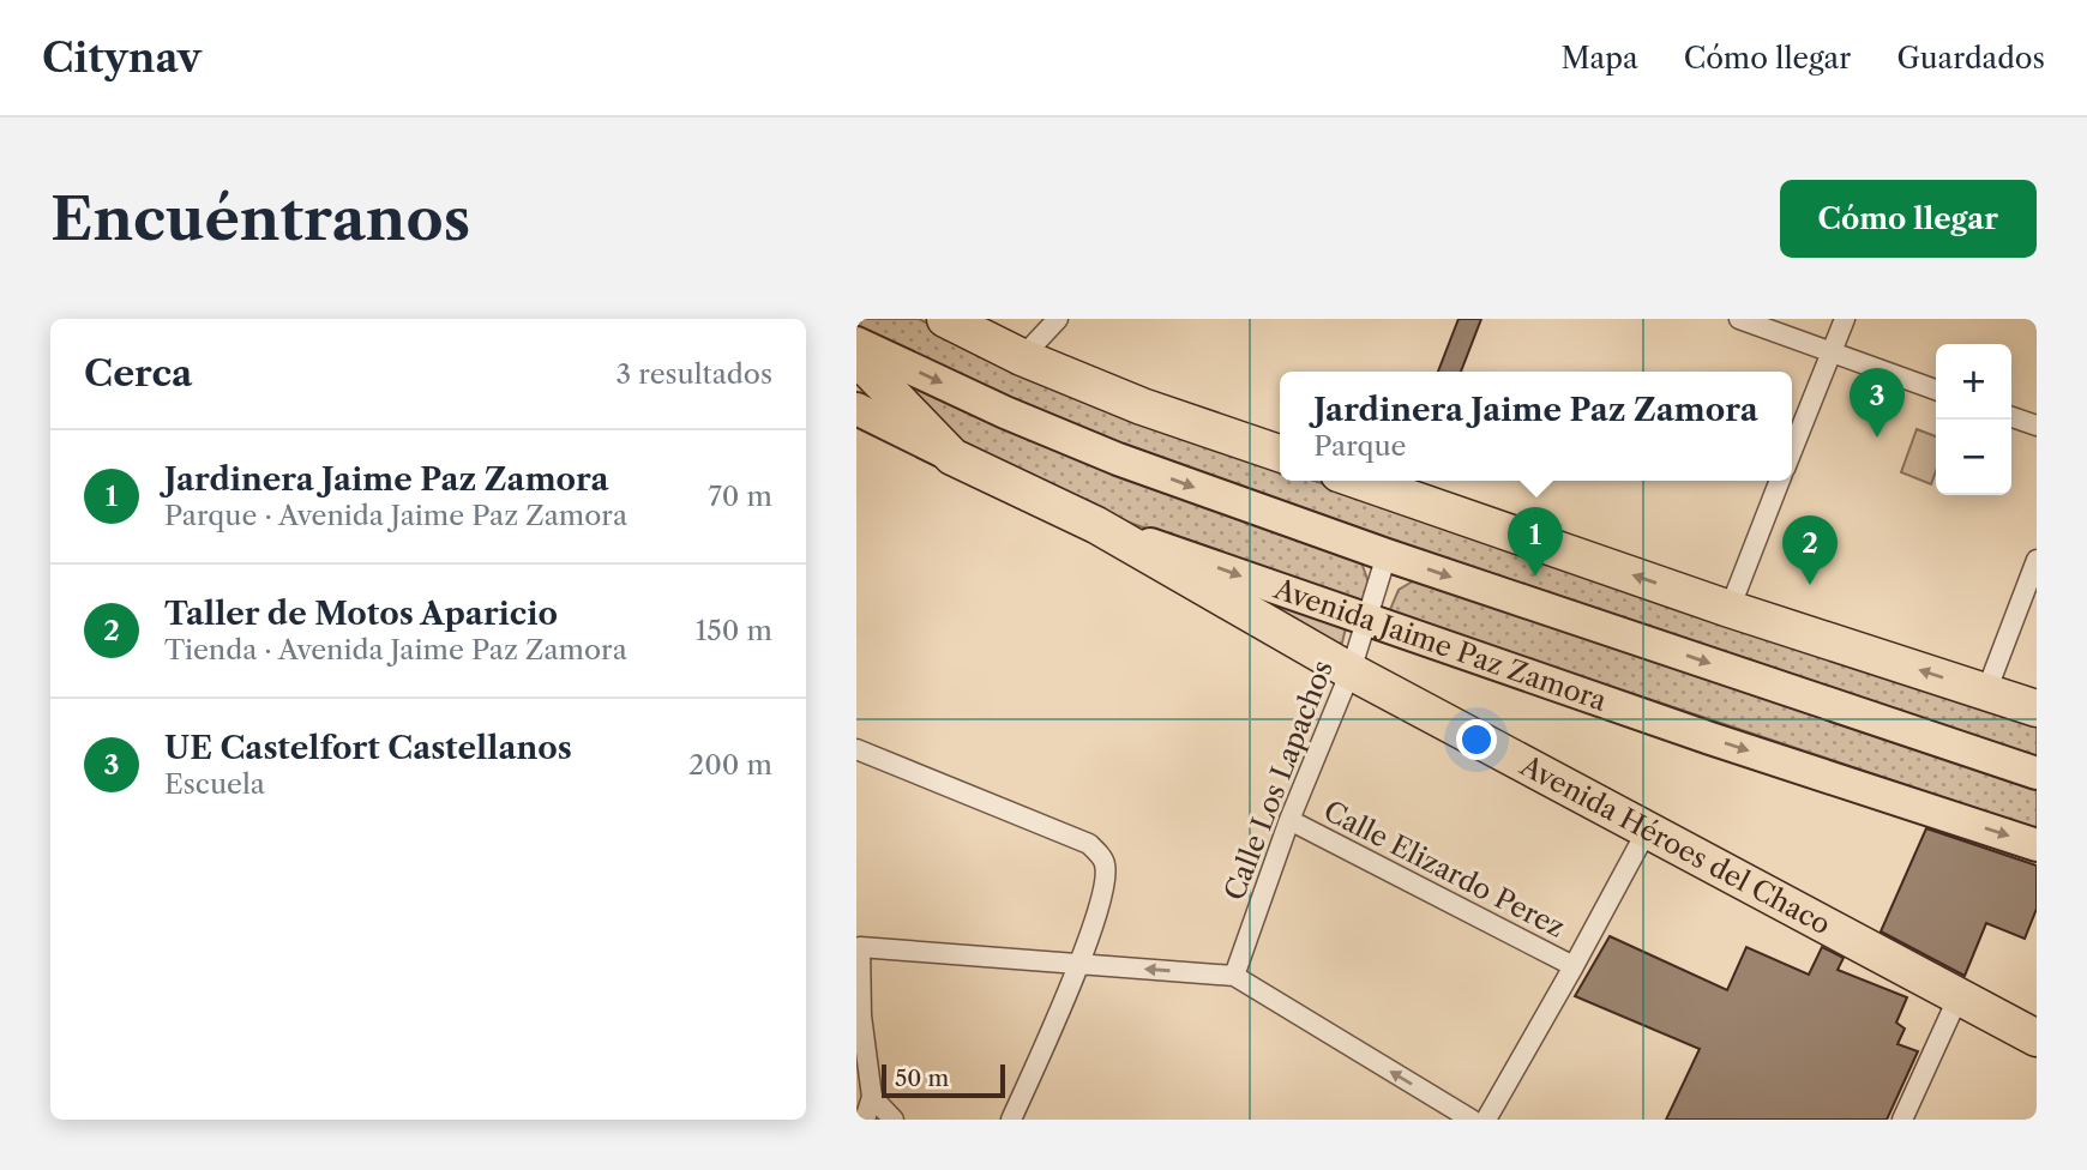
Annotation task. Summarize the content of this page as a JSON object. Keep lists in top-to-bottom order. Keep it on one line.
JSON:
{"streets":{"highway":["Avenida Jaime Paz Zamora","Avenida Héroes del Chaco"],"street":["Calle Los Lapachos","Calle Elizardo Perez"]},"crossings":[["Avenida Jaime Paz Zamora","Calle Los Lapachos"],["Avenida Jaime Paz Zamora","Avenida Héroes del Chaco"],["Calle Los Lapachos","Avenida Héroes del Chaco"],["Calle Los Lapachos","Calle Elizardo Perez"]],"scale_bar":"50 m","page":{"header":"Citynav","nav":["Mapa","Cómo llegar","Guardados"],"buttons":"Cómo llegar","title":"Encuéntranos","heading":["Cerca","3 resultados"],"map_buttons":["+","−"],"pins":["3","1","2"],"popup":["Jardinera Jaime Paz Zamora","Parque"],"list":[{"mark":"1","name":"Jardinera Jaime Paz Zamora","note":"Parque · Avenida Jaime Paz Zamora","value":"70 m"},{"mark":"2","name":"Taller de Motos Aparicio","note":"Tienda · Avenida Jaime Paz Zamora","value":"150 m"},{"mark":"3","name":"UE Castelfort Castellanos","note":"Escuela","value":"200 m"}],"scale":"50 m"}}
